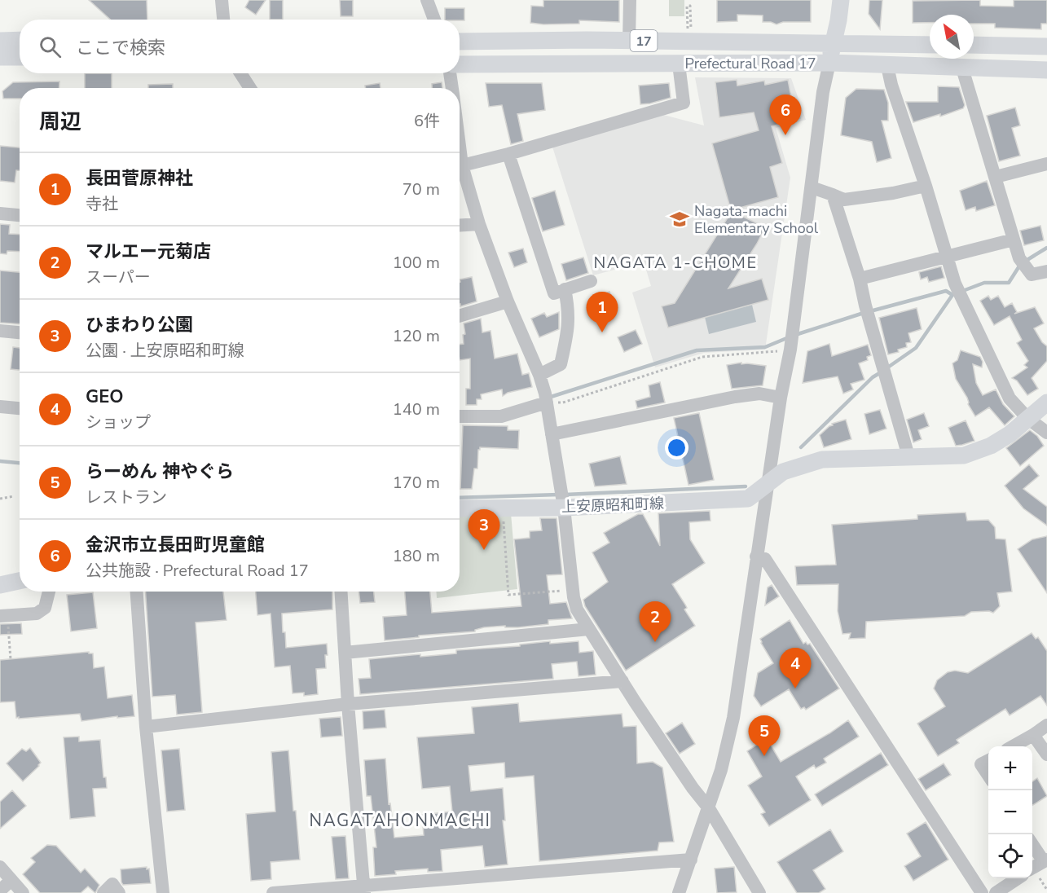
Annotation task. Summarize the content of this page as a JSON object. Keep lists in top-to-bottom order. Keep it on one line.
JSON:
{"streets":{"main road":["17","Prefectural Road 17","上安原昭和町線"]},"districts":["NAGATA 1-CHOME","NAGATAHONMACHI"],"places":{"school or university":["Nagata-machi Elementary School"]},"north":"top left","page":{"search":"ここで検索","heading":["周辺","6件"],"pins":["6","1","3","2","4","5"],"list":[{"mark":"1","name":"長田菅原神社","note":"寺社","value":"70 m"},{"mark":"2","name":"マルエー元菊店","note":"スーパー","value":"100 m"},{"mark":"3","name":"ひまわり公園","note":"公園 · 上安原昭和町線","value":"120 m"},{"mark":"4","name":"GEO","note":"ショップ","value":"140 m"},{"mark":"5","name":"らーめん 神やぐら","note":"レストラン","value":"170 m"},{"mark":"6","name":"金沢市立長田町児童館","note":"公共施設 · Prefectural Road 17","value":"180 m"}],"map_buttons":["+","−"]}}
